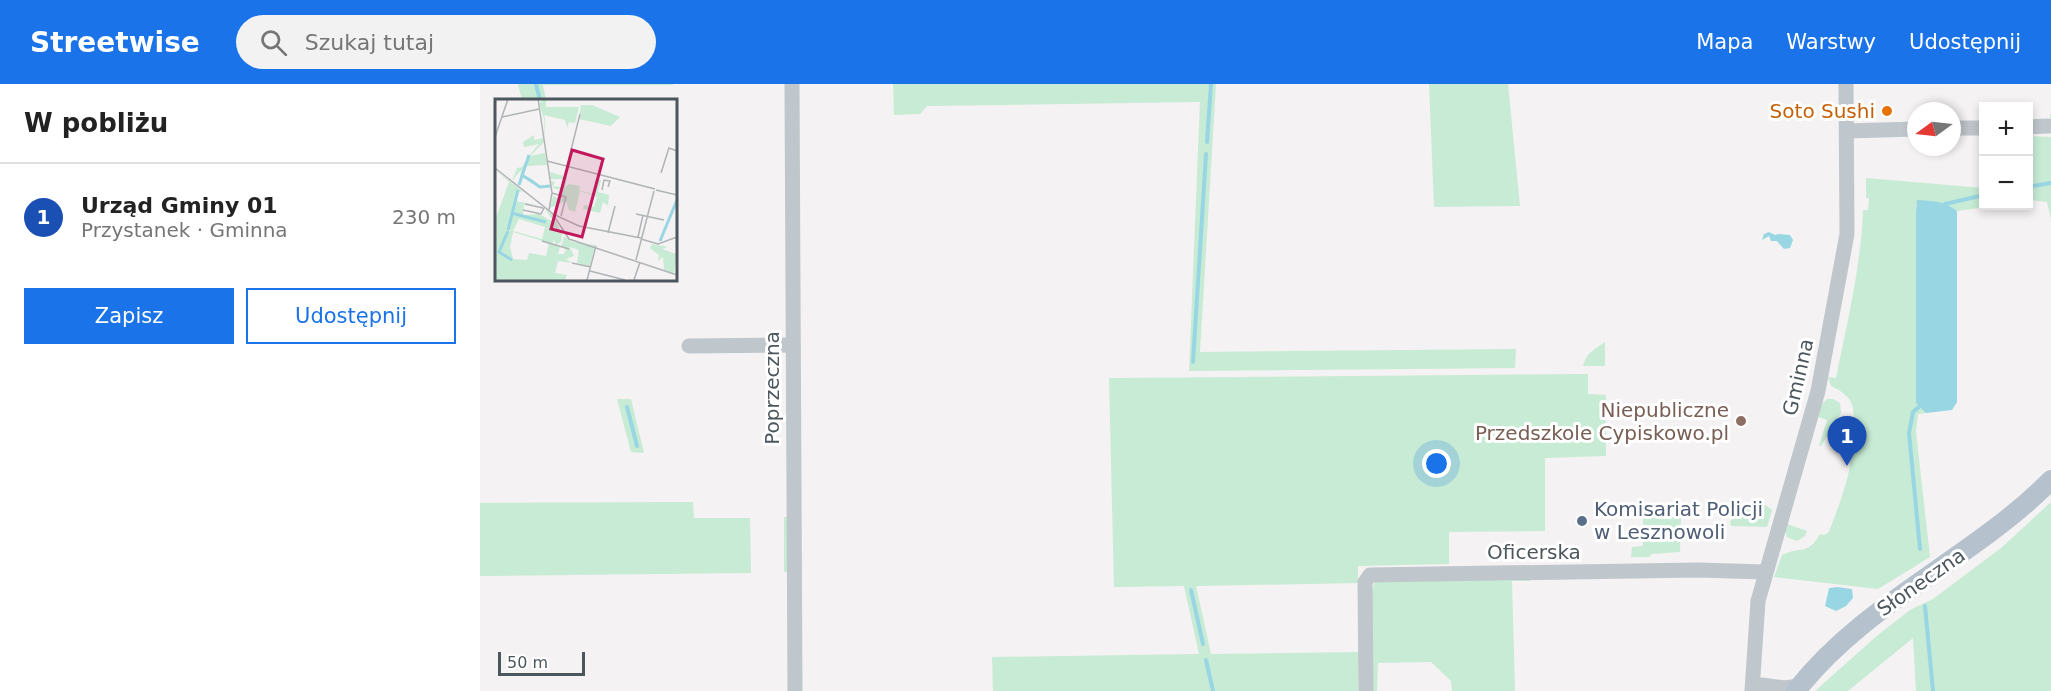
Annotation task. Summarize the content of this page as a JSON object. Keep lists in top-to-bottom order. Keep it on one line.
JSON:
{"streets":{"main road":["Słoneczna"],"street":["Gminna","Poprzeczna","Oficerska"]},"crossings":[["Gminna","Oficerska"],["Gminna","Słoneczna"]],"places":["Soto Sushi","Niepubliczne Przedszkole Cypiskowo.pl","Komisariat Policji w Lesznowoli"],"scale_bar":"50 m","north":"left","page":{"header":"Streetwise","search":"Szukaj tutaj","nav":["Mapa","Warstwy","Udostępnij"],"heading":"W pobliżu","map_buttons":["+","−"],"list":[{"mark":"1","name":"Urząd Gminy 01","note":"Przystanek · Gminna","value":"230 m"}],"buttons":["Zapisz","Udostępnij"],"pins":"1","scale":"50 m"}}
